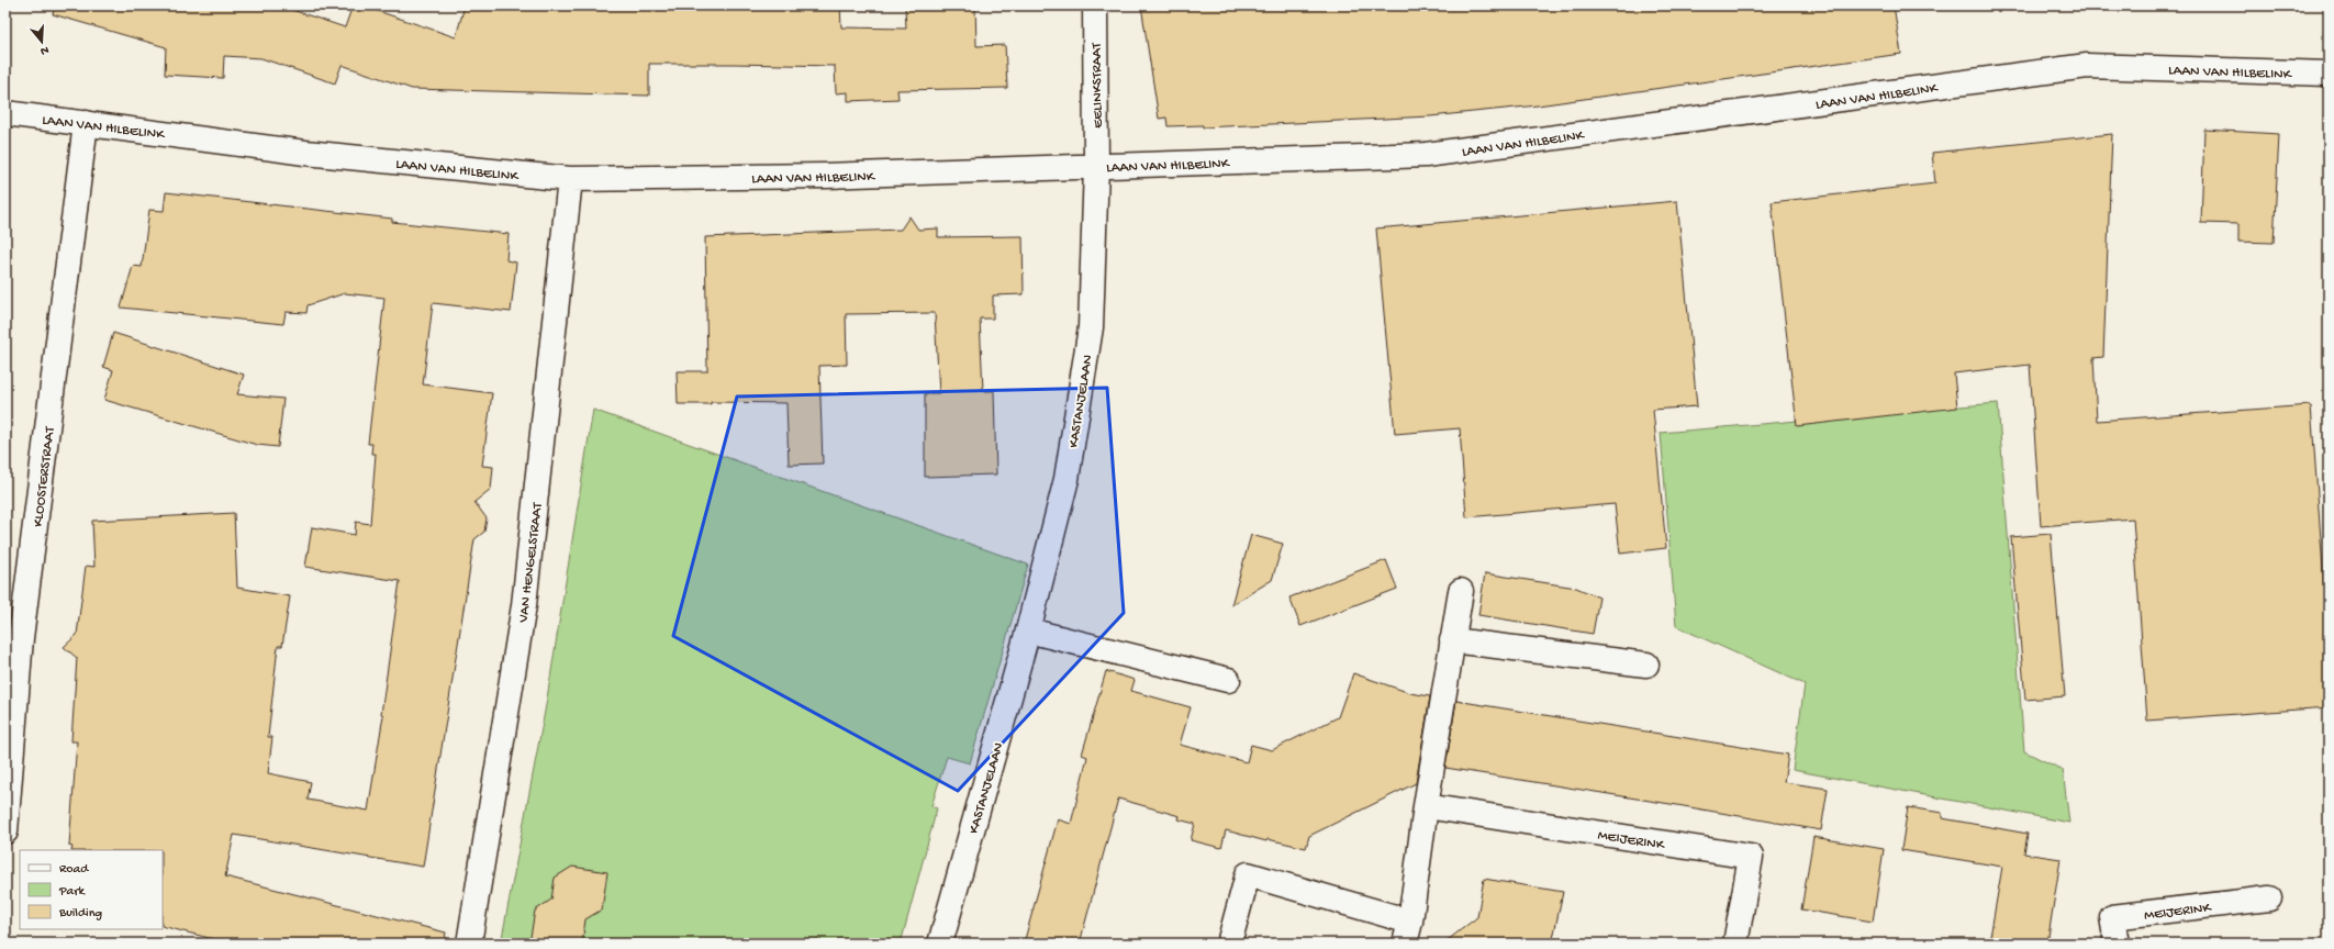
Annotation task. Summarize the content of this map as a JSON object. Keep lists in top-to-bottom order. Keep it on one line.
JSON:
{"streets":{"street":["LAAN VAN HILBELINK","EELINKSTRAAT","KASTANJELAAN","KLOOSTERSTRAAT","VAN HENGELSTRAAT","MEIJERINK"]},"crossings":[["LAAN VAN HILBELINK","EELINKSTRAAT"],["LAAN VAN HILBELINK","KASTANJELAAN"],["LAAN VAN HILBELINK","KLOOSTERSTRAAT"],["LAAN VAN HILBELINK","VAN HENGELSTRAAT"],["EELINKSTRAAT","KASTANJELAAN"]],"legend":["Road","Park","Building"],"north":"bottom"}
